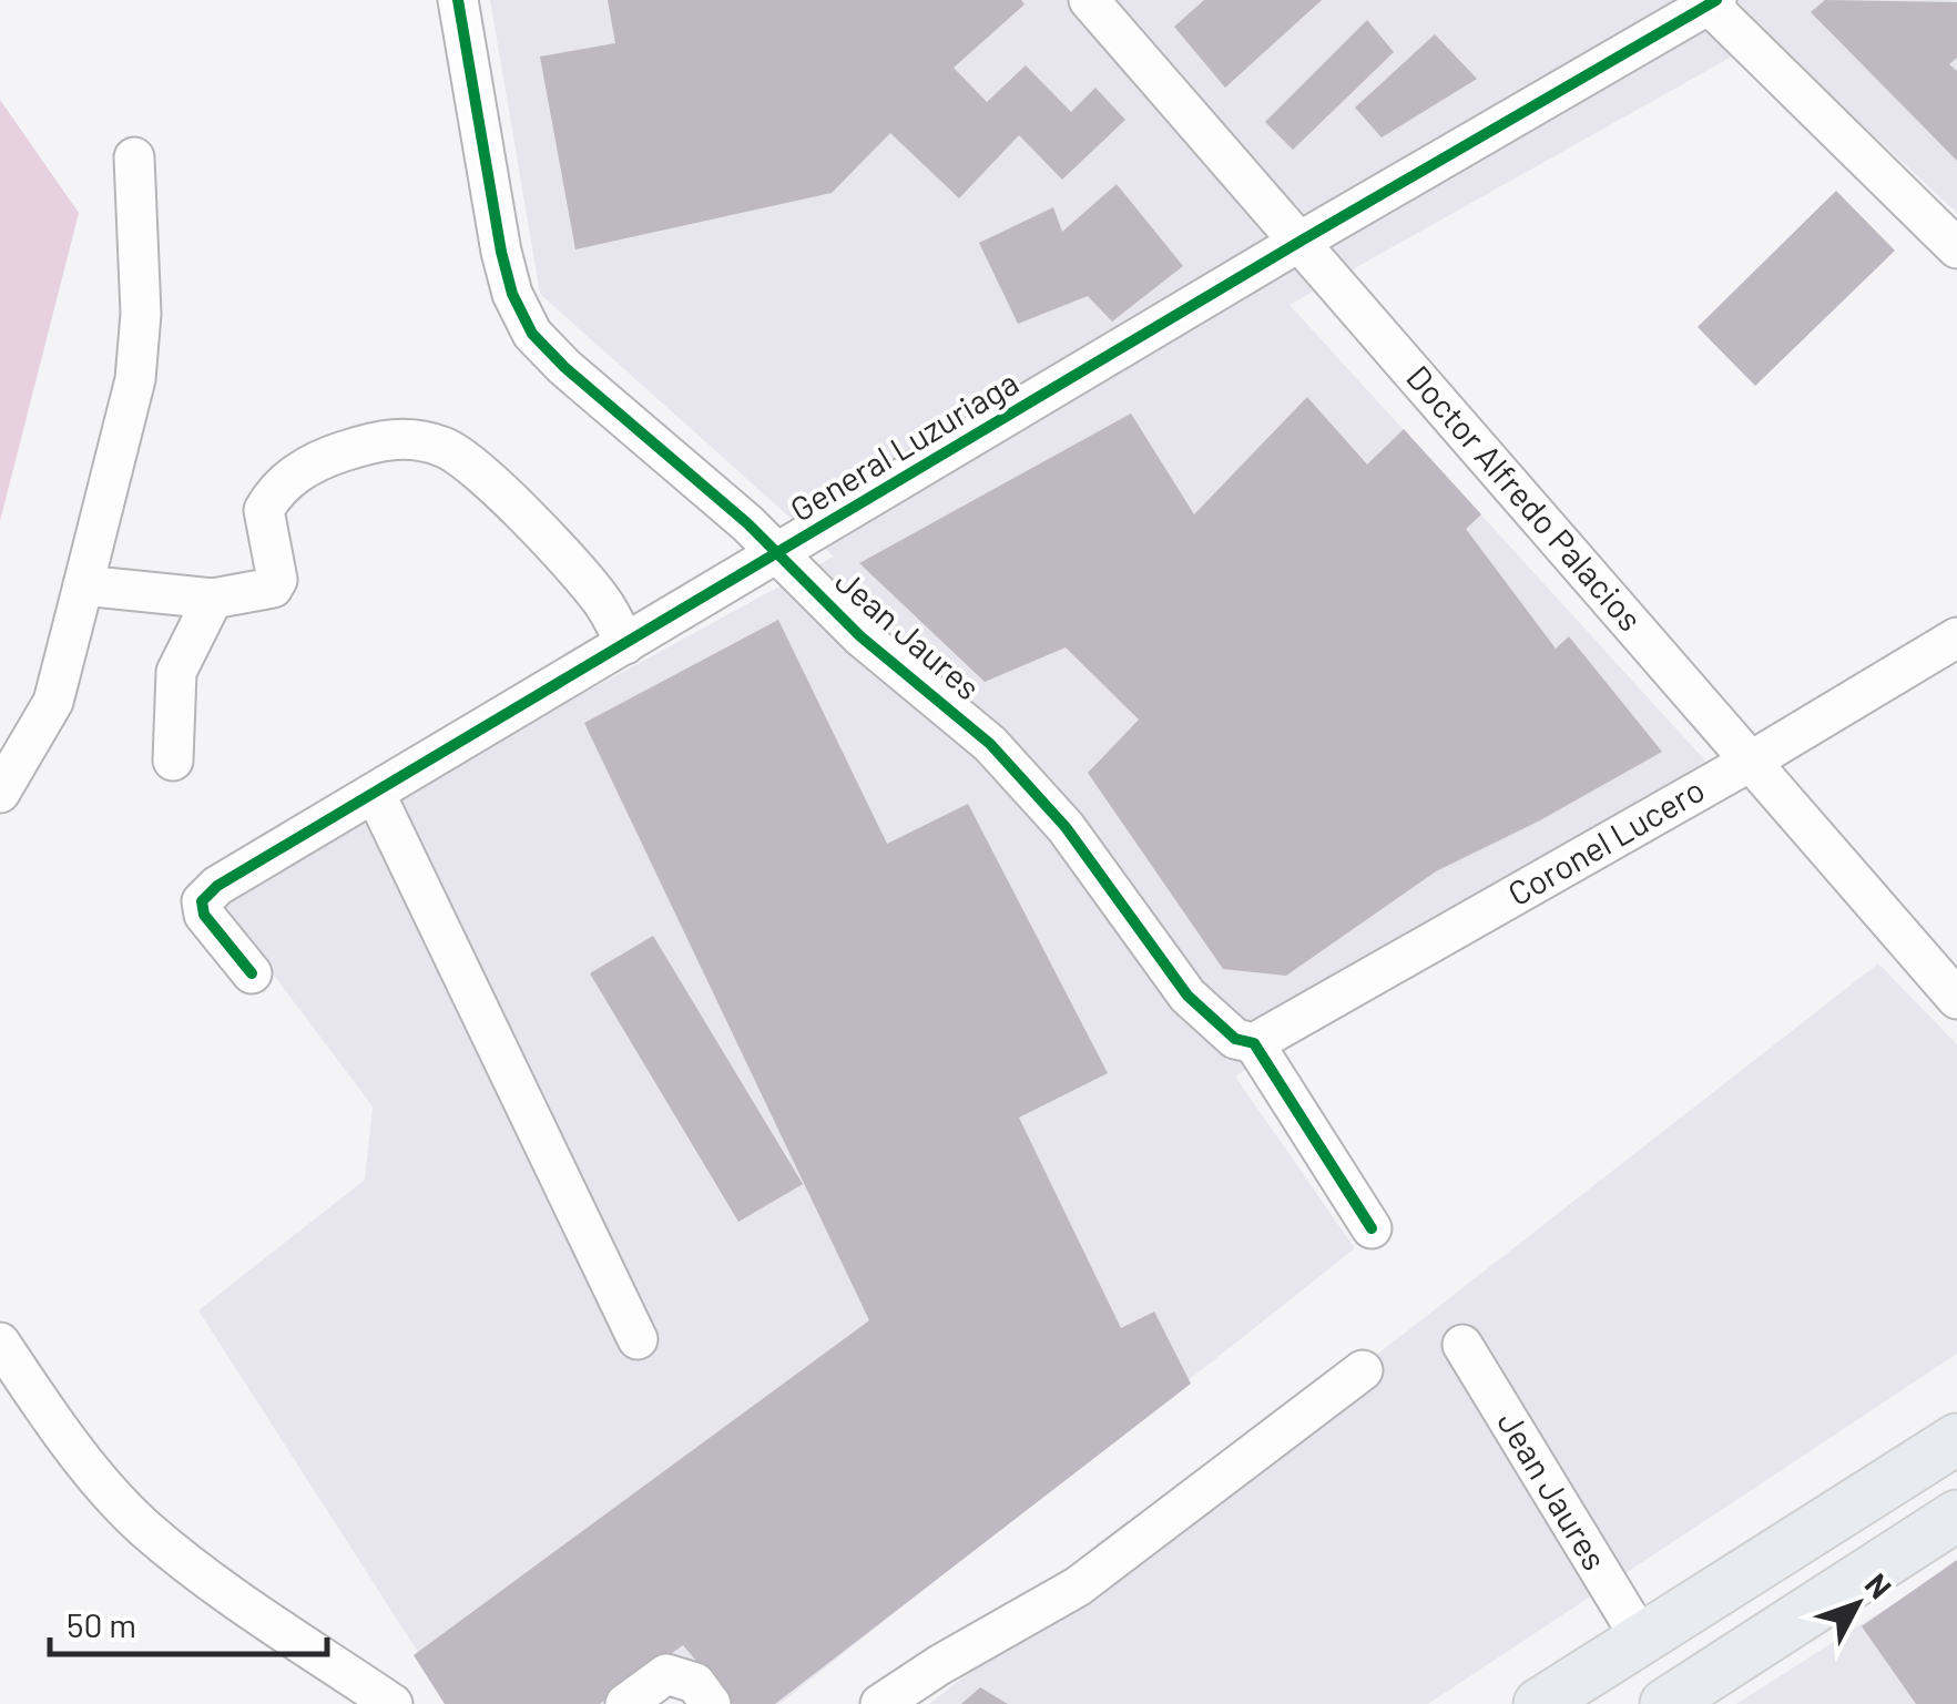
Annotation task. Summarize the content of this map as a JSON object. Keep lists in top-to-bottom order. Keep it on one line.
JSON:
{"streets":{"street":["General Luzuriaga","Doctor Alfredo Palacios","Jean Jaures","Coronel Lucero"]},"crossings":[["General Luzuriaga","Doctor Alfredo Palacios"],["General Luzuriaga","Jean Jaures"],["Doctor Alfredo Palacios","Coronel Lucero"],["Jean Jaures","Coronel Lucero"]],"scale_bar":"50 m","north":"top right"}
